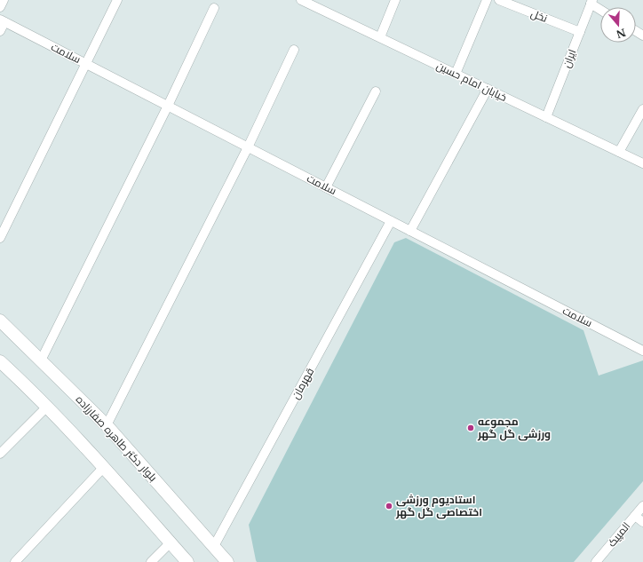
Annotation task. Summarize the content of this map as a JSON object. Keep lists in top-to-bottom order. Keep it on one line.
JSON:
{"streets":{"street":["نخل","سلامت","ایران","خیابان امام حسین","قهرمان","بلوار دکتر طاهره صفارزاده","المپیک"]},"crossings":[["نخل","ایران"],["سلامت","قهرمان"],["ایران","خیابان امام حسین"],["قهرمان","بلوار دکتر طاهره صفارزاده"]],"places":["مجموعه ورزشی گل گهر","استادیوم ورزشی اختصاصی گل گهر"],"north":"bottom"}
